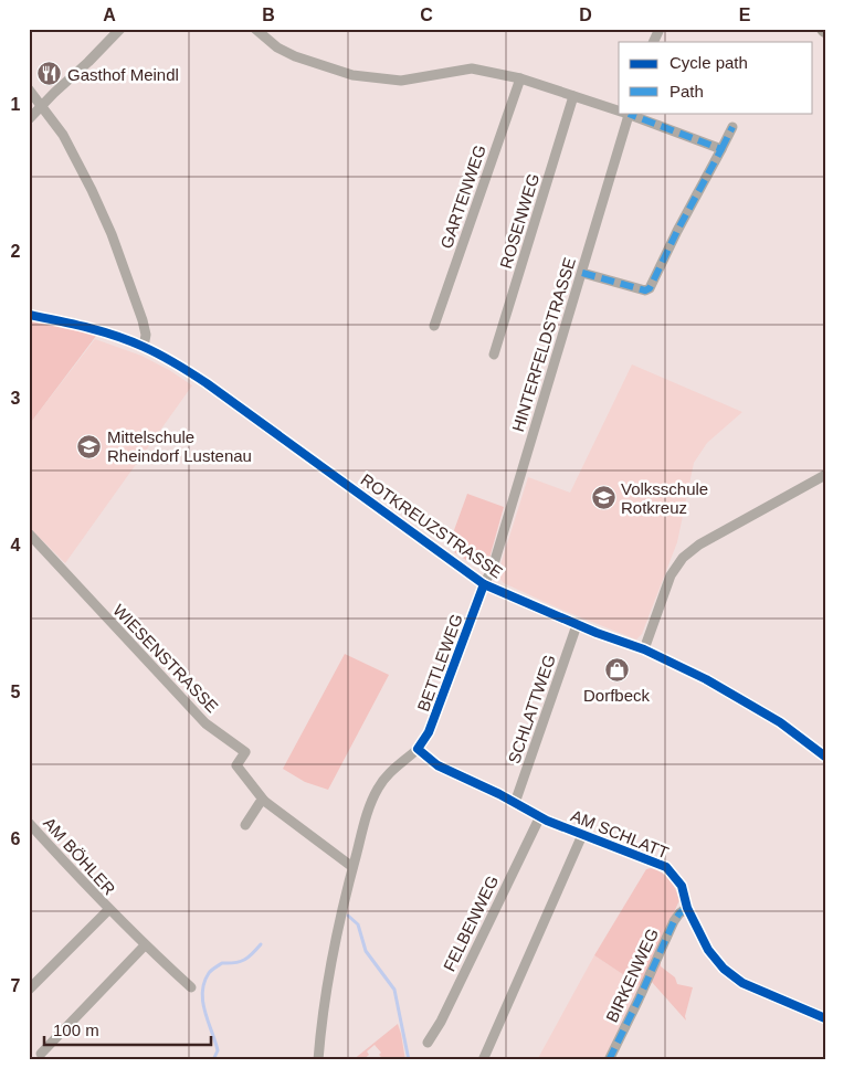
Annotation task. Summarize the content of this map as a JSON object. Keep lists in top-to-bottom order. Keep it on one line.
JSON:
{"streets":{"street":["GARTENWEG","ROSENWEG","HINTERFELDSTRASSE","ROTKREUZSTRASSE","WIESENSTRASSE","BETTLEWEG","SCHLATTWEG","AM SCHLATT","AM BÖHLER","FELBENWEG","BIRKENWEG"]},"crossings":[["HINTERFELDSTRASSE","ROTKREUZSTRASSE"],["HINTERFELDSTRASSE","BETTLEWEG"],["ROTKREUZSTRASSE","BETTLEWEG"],["ROTKREUZSTRASSE","SCHLATTWEG"],["WIESENSTRASSE","BETTLEWEG"],["BETTLEWEG","AM SCHLATT"],["SCHLATTWEG","AM SCHLATT"],["AM SCHLATT","FELBENWEG"],["AM SCHLATT","BIRKENWEG"]],"places":{"restaurant":["Gasthof Meindl"],"school or university":["Mittelschule Rheindorf Lustenau","Volksschule Rotkreuz"],"shop":["Dorfbeck"]},"legend":["Cycle path","Path"],"scale_bar":"100 m","grid":{"columns":["A","B","C","D","E"],"rows":["1","2","3","4","5","6","7"]}}
